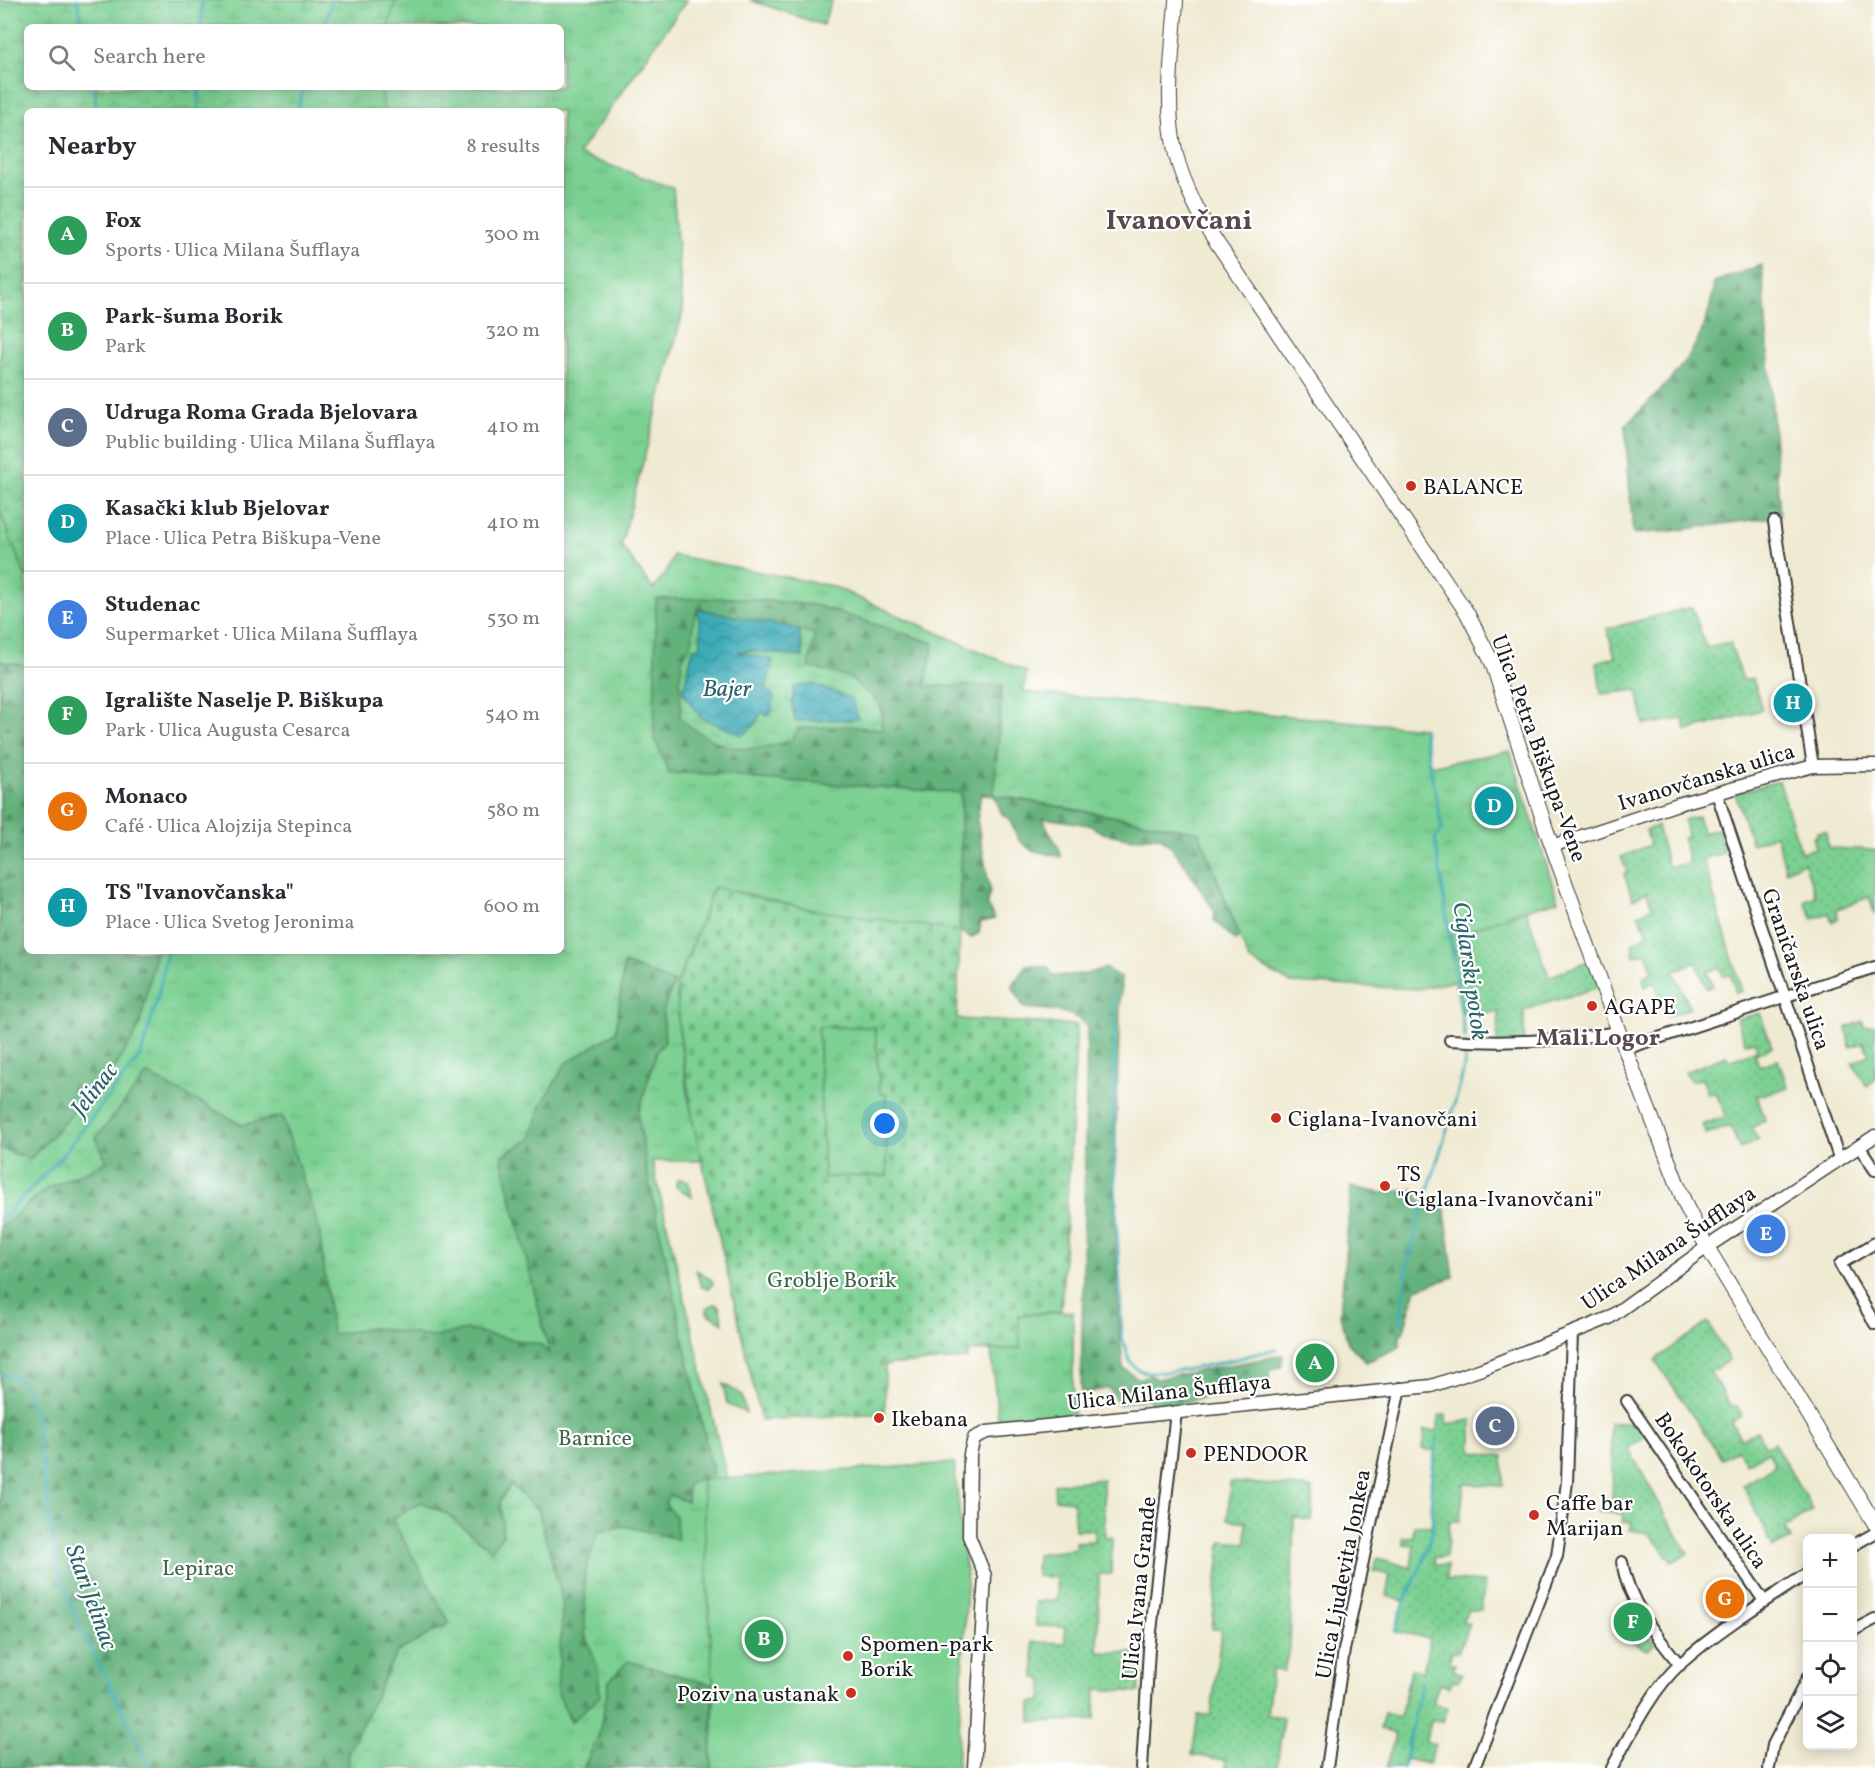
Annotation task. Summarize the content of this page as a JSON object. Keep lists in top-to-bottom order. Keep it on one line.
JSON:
{"streets":{"main road":["Ulica Petra Biškupa-Vene"],"street":["Ivanovčanska ulica","Graničarska ulica","Ulica Milana Šufflaya","Bokokotorska ulica","Ulica Ljudevita Jonkea","Ulica Ivana Granđe"]},"crossings":[["Ulica Petra Biškupa-Vene","Ivanovčanska ulica"],["Ulica Petra Biškupa-Vene","Ulica Milana Šufflaya"],["Ivanovčanska ulica","Graničarska ulica"],["Graničarska ulica","Ulica Milana Šufflaya"],["Ulica Milana Šufflaya","Ulica Ljudevita Jonkea"],["Ulica Milana Šufflaya","Ulica Ivana Granđe"]],"districts":["Ivanovčani","Mali Logor"],"water":["Bajer","Ciglarski potok","Jelinac","Stari Jelinac"],"parks":["Groblje Borik","Barnice","Lepirac"],"places":["BALANCE","AGAPE","Ciglana-Ivanovčani","TS \"Ciglana-Ivanovčani\"","Ikebana","PENDOOR","Caffe bar Marijan","Spomen-park Borik","Poziv na ustanak"],"page":{"search":"Search here","heading":["Nearby","8 results"],"list":[{"mark":"A","name":"Fox","note":"Sports · Ulica Milana Šufflaya","value":"300 m"},{"mark":"B","name":"Park-šuma Borik","note":"Park","value":"320 m"},{"mark":"C","name":"Udruga Roma Grada Bjelovara","note":"Public building · Ulica Milana Šufflaya","value":"410 m"},{"mark":"D","name":"Kasački klub Bjelovar","note":"Place · Ulica Petra Biškupa-Vene","value":"410 m"},{"mark":"E","name":"Studenac","note":"Supermarket · Ulica Milana Šufflaya","value":"530 m"},{"mark":"F","name":"Igralište Naselje P. Biškupa","note":"Park · Ulica Augusta Cesarca","value":"540 m"},{"mark":"G","name":"Monaco","note":"Café · Ulica Alojzija Stepinca","value":"580 m"},{"mark":"H","name":"TS \"Ivanovčanska\"","note":"Place · Ulica Svetog Jeronima","value":"600 m"}],"pins":["H","D","E","A","C","G","F","B"],"map_buttons":["+","−"]}}
